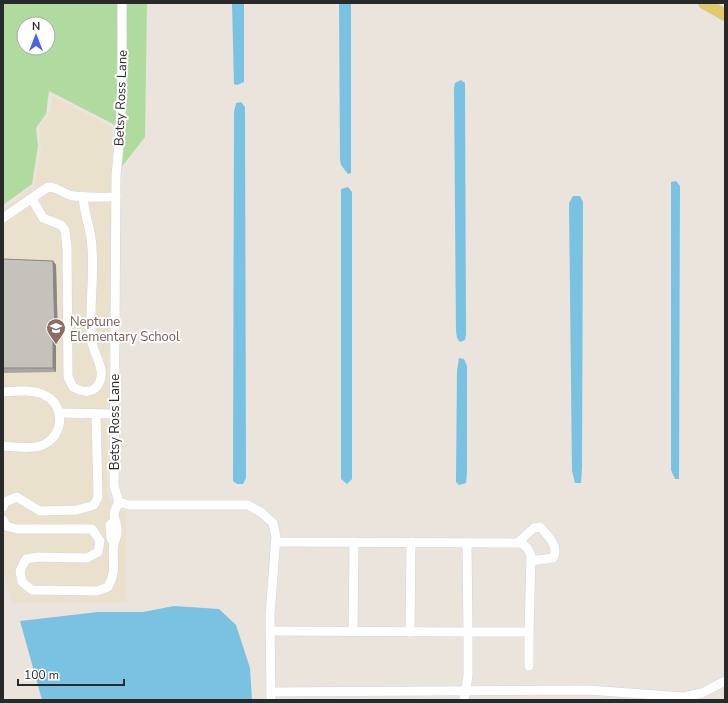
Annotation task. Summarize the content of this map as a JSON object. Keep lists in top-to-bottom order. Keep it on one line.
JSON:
{"streets":{"street":["Betsy Ross Lane"]},"places":{"school or university":["Neptune Elementary School"]},"scale_bar":"100 m","north":"top"}
